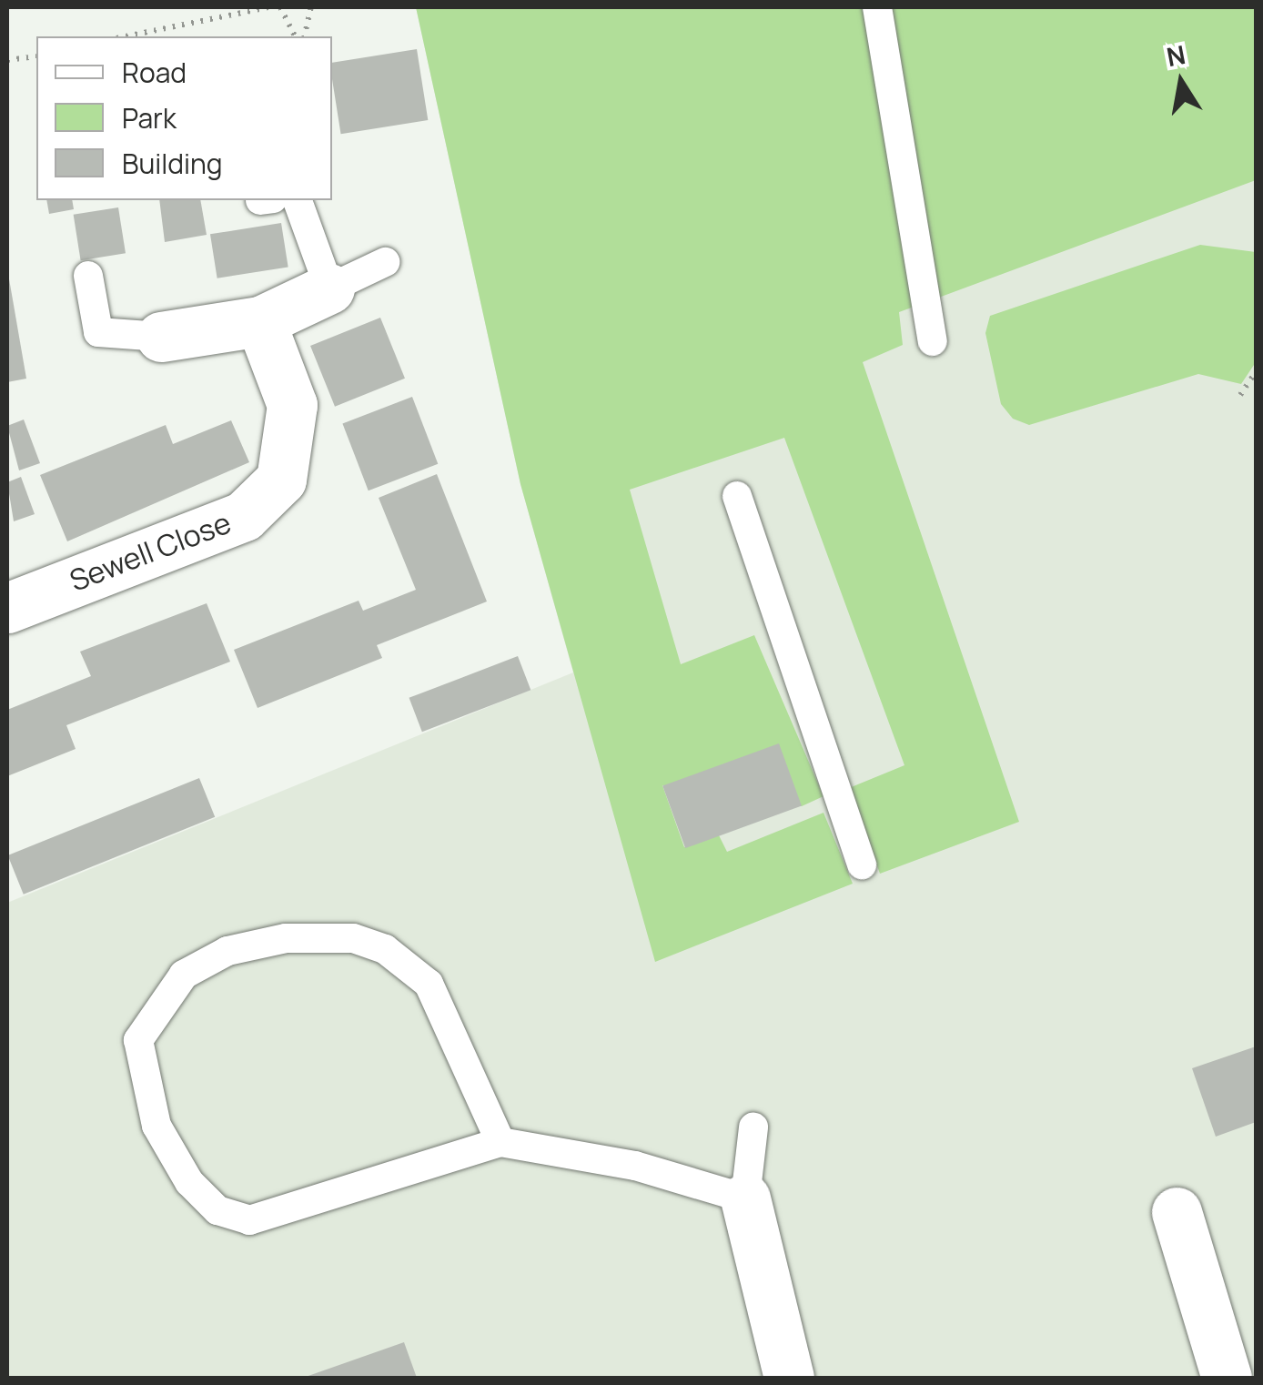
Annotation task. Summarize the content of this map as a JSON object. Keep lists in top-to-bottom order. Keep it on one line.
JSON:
{"streets":{"street":["Sewell Close"]},"legend":["Road","Park","Building"],"north":"top"}
